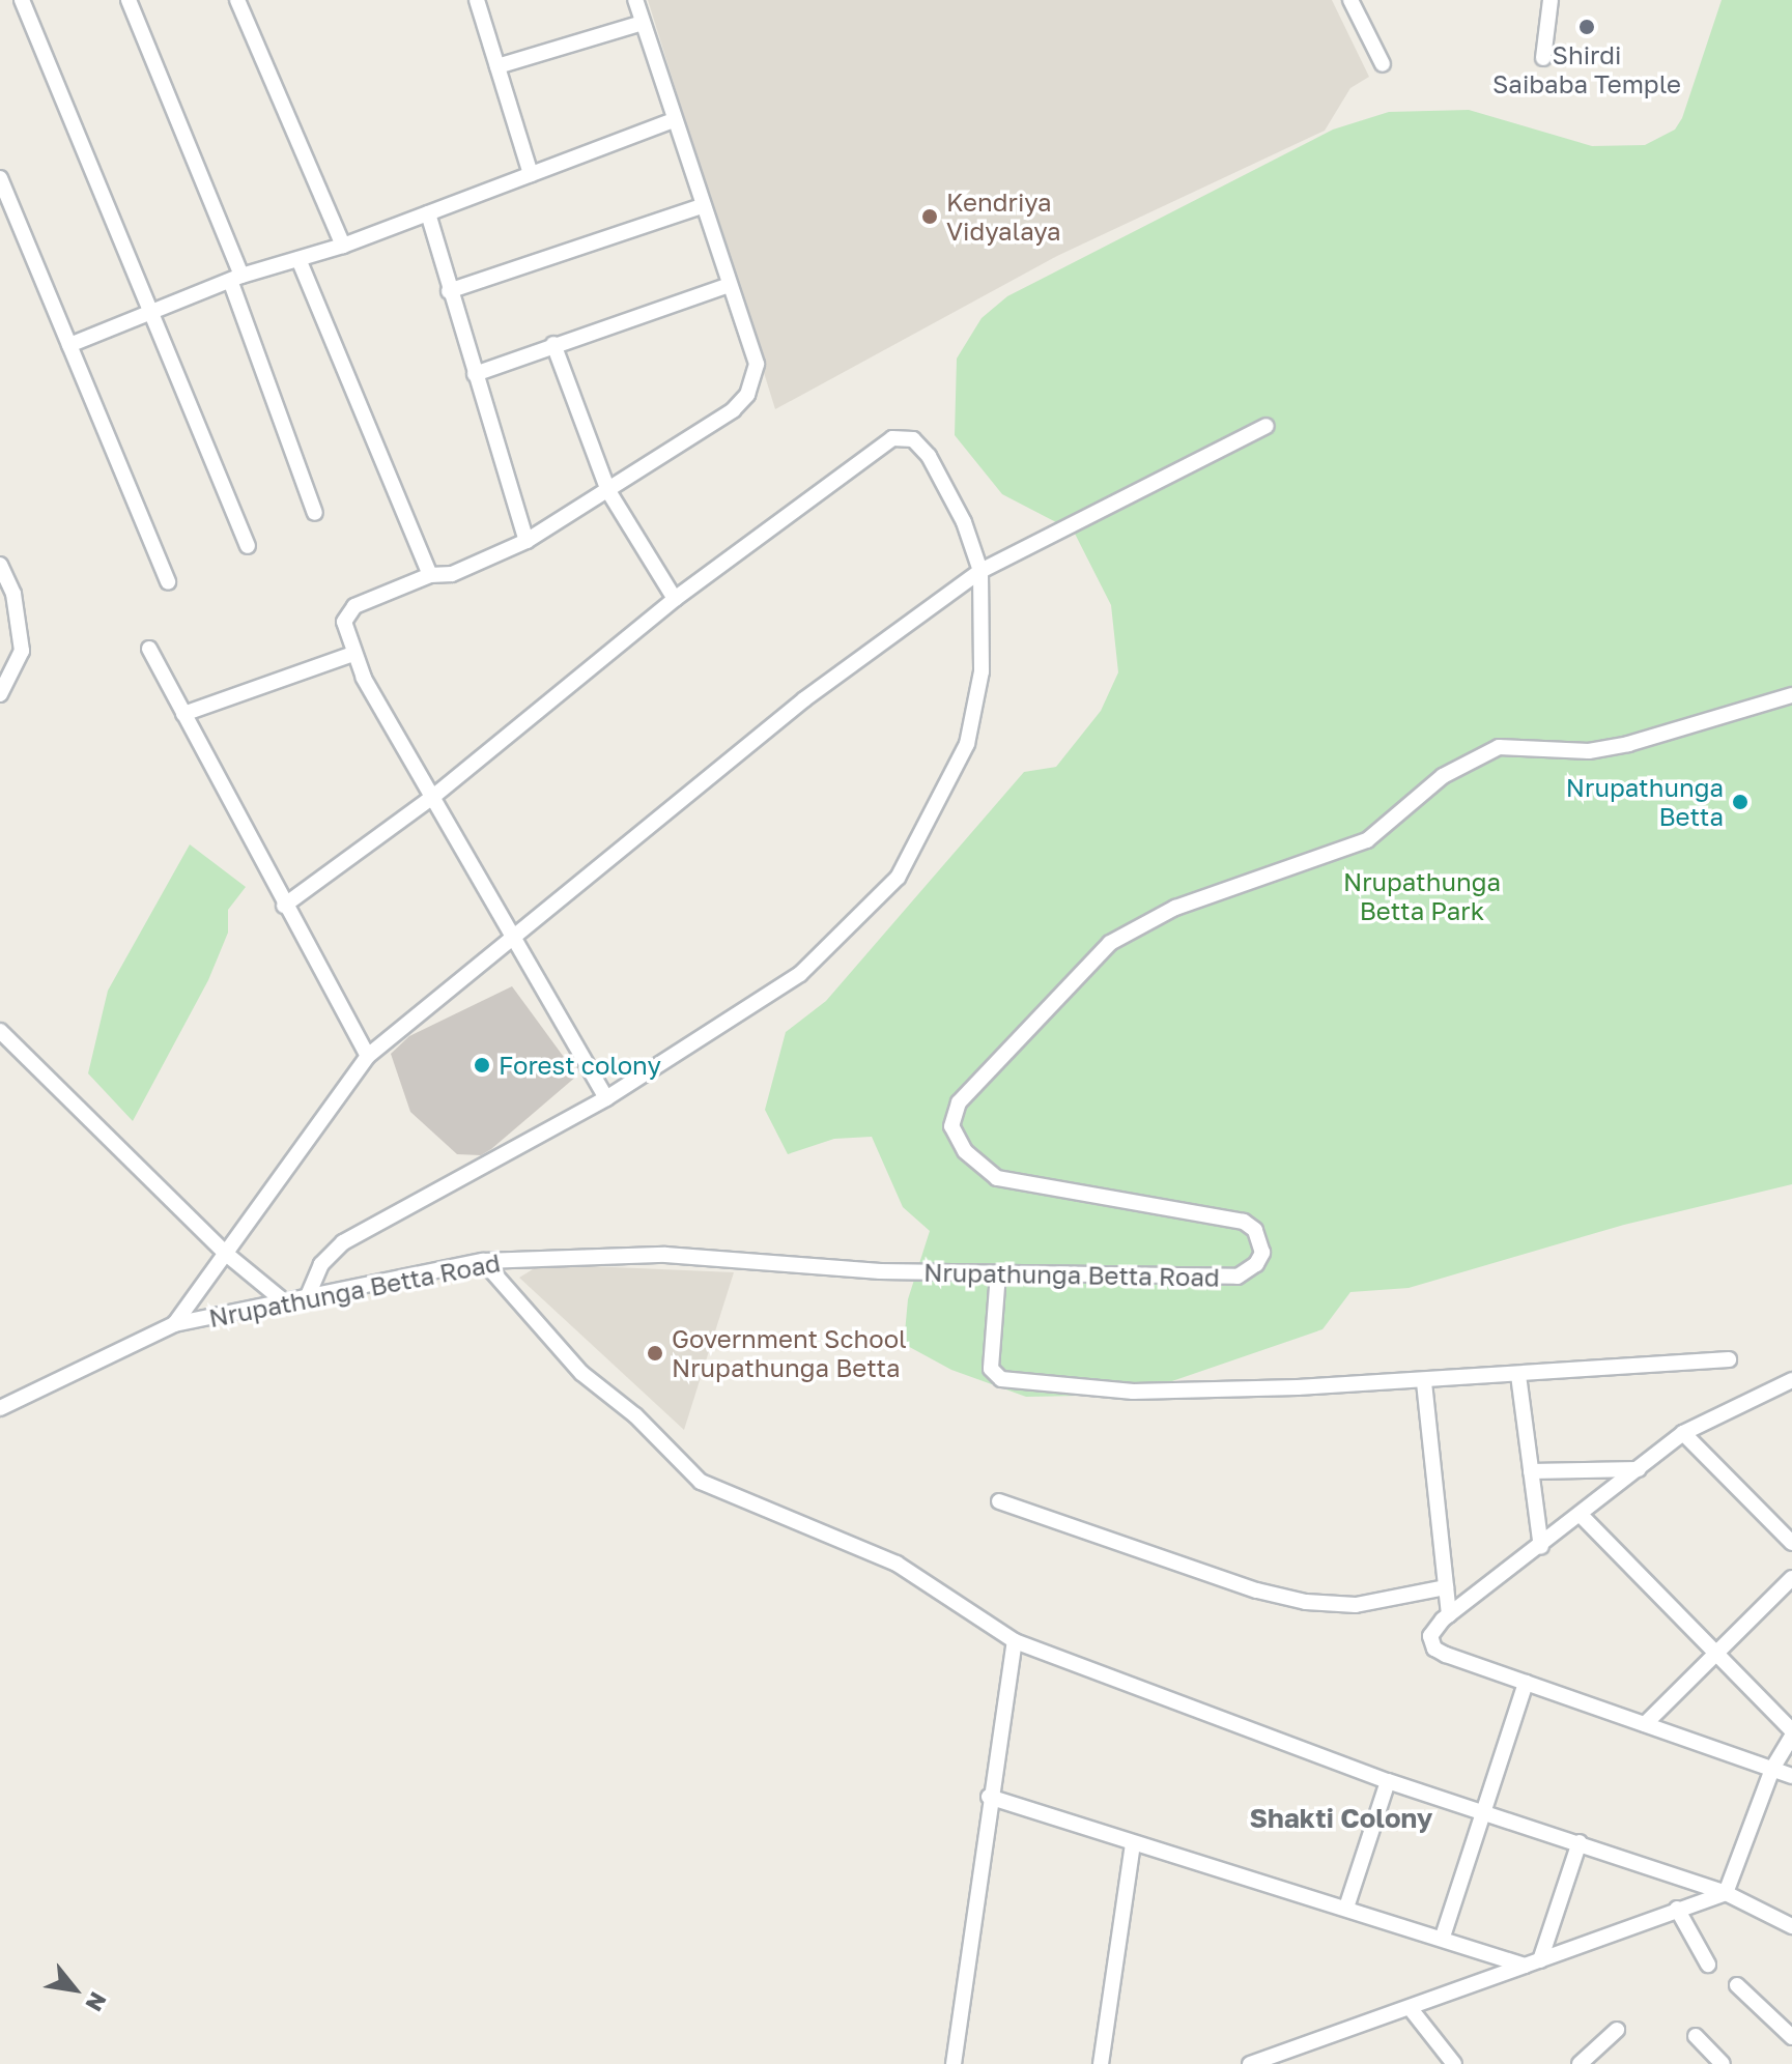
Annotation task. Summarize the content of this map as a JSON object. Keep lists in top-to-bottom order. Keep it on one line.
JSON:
{"streets":{"street":["Nrupathunga Betta Road"]},"districts":["Shakti Colony"],"parks":["Nrupathunga Betta Park"],"places":["Shirdi Saibaba Temple","Kendriya Vidyalaya","Nrupathunga Betta","Forest colony","Government School Nrupathunga Betta"],"north":"bottom right"}
